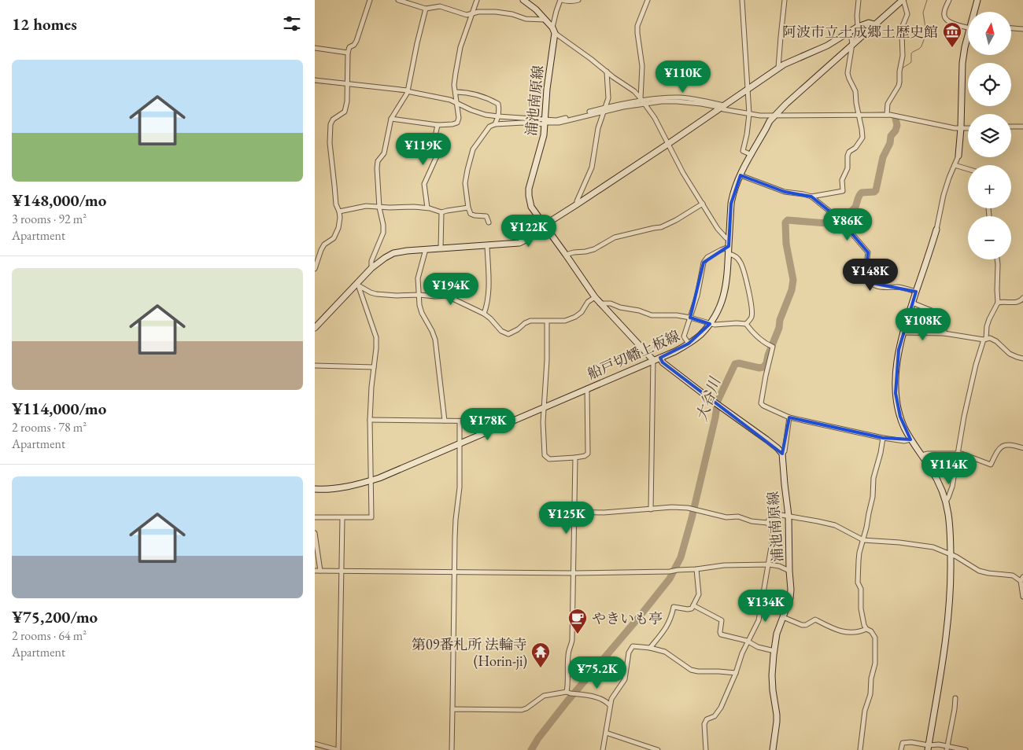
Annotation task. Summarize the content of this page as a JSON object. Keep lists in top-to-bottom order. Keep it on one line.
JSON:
{"streets":{"main road":["浦池南原線","船戸切幡上板線"]},"crossings":[["浦池南原線","船戸切幡上板線"]],"water":["大谷川"],"places":{"museum":["阿波市立土成郷土歴史館"],"cafe":["やきいも亭"],"temple":["第09番札所 法輪寺 (Horin-ji)"]},"north":"top","page":{"heading":"12 homes","map_buttons":["+","−"],"list":[{"name":"¥148,000/mo","note":"3 rooms · 92 m² · Apartment"},{"name":"¥114,000/mo","note":"2 rooms · 78 m² · Apartment"},{"name":"¥75,200/mo","note":"2 rooms · 64 m² · Apartment"}],"price":["¥110K","¥119K","¥86K","¥122K","¥148K","¥194K","¥108K","¥178K","¥114K","¥125K","¥134K","¥75.2K"]}}
